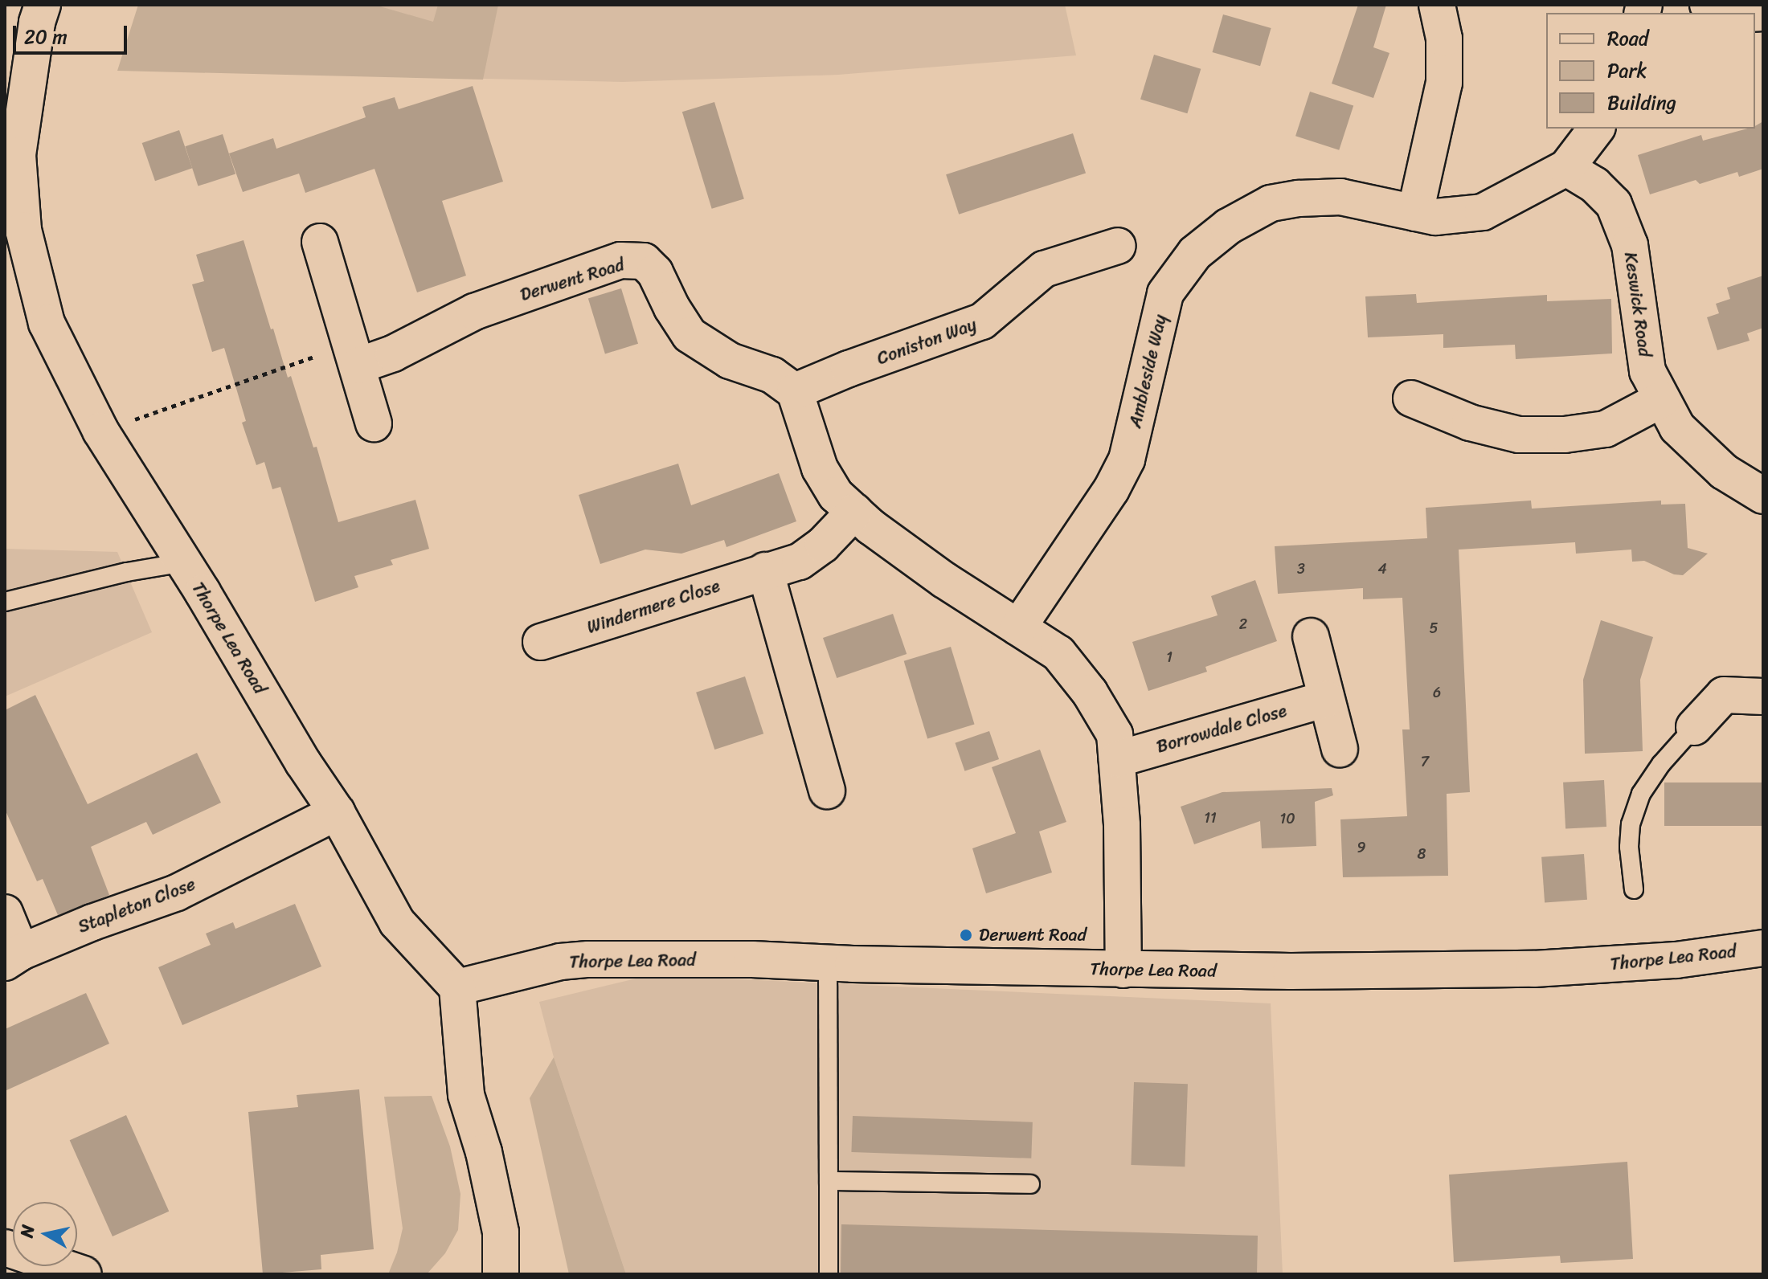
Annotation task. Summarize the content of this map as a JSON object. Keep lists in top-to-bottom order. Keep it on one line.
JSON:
{"streets":{"street":["Derwent Road","Keswick Road","Coniston Way","Ambleside Way","Windermere Close","Thorpe Lea Road","Borrowdale Close","Stapleton Close"]},"crossings":[["Derwent Road","Coniston Way"],["Keswick Road","Ambleside Way"],["Thorpe Lea Road","Stapleton Close"]],"places":["Derwent Road"],"house_numbers":["3","4","2","5","1","6","7","11","10","9","8"],"legend":["Road","Park","Building"],"scale_bar":"20 m","north":"left"}
